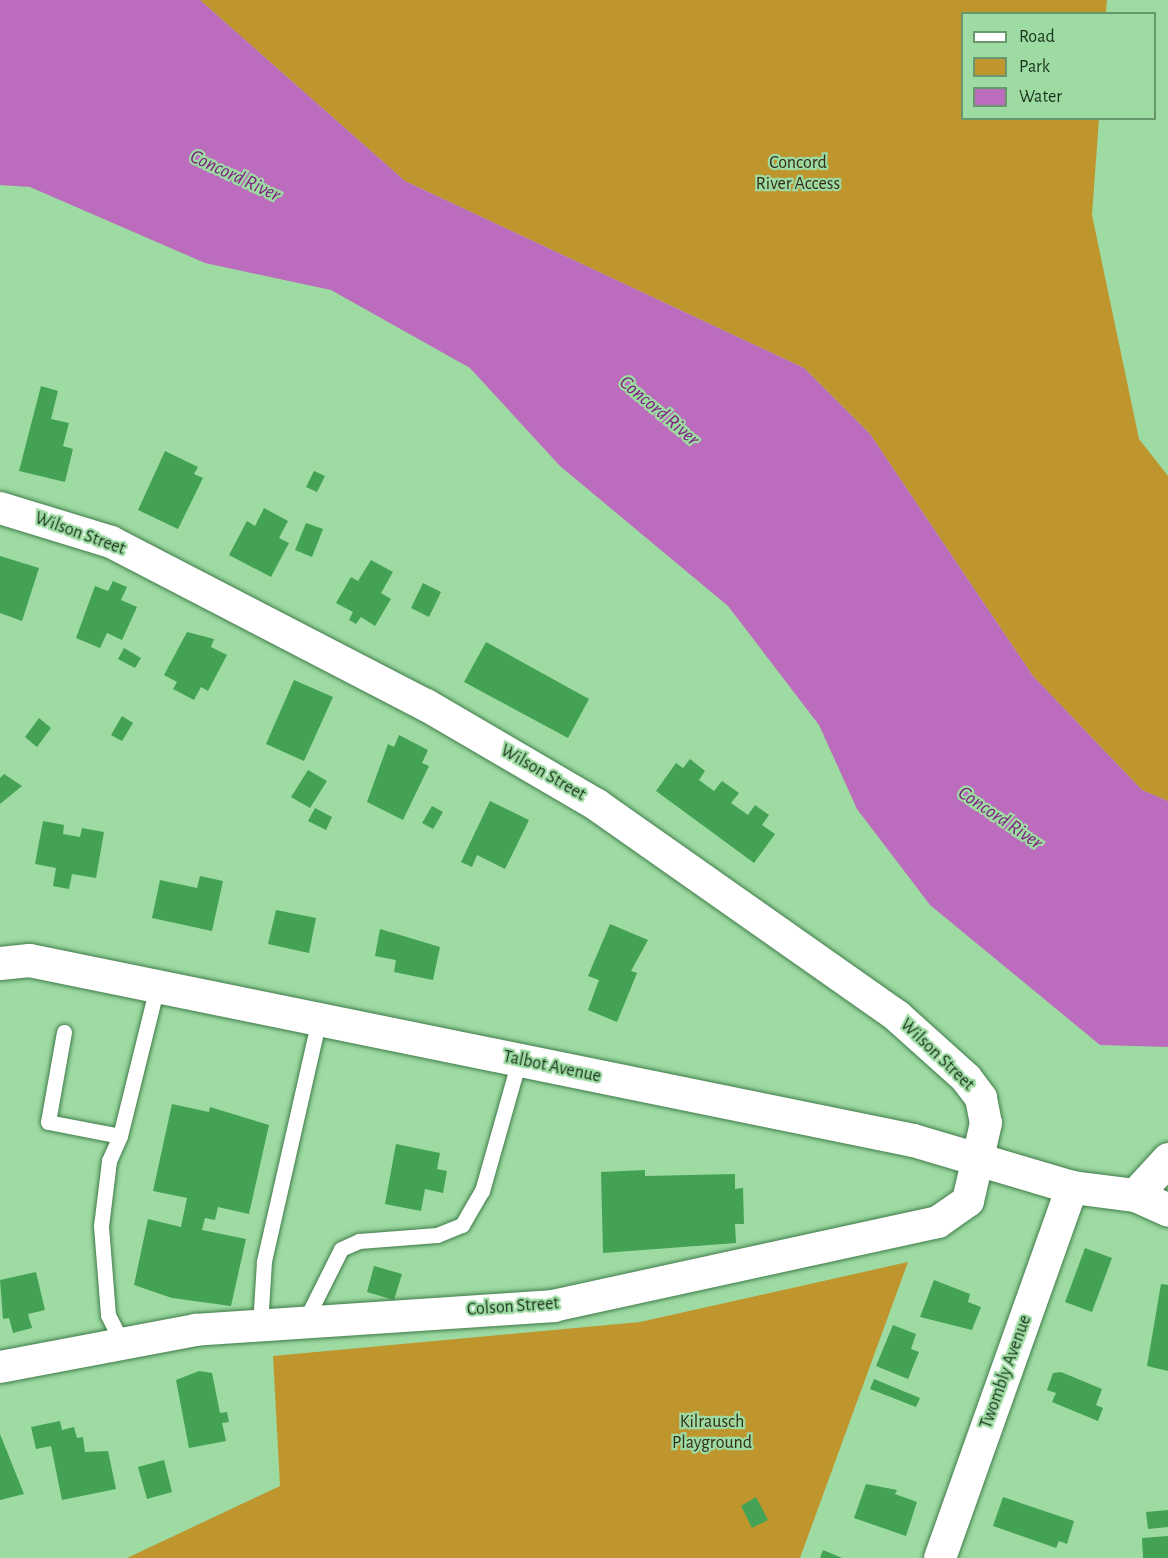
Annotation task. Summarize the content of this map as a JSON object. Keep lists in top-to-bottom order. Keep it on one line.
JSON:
{"streets":{"street":["Wilson Street","Talbot Avenue","Colson Street","Twombly Avenue"]},"crossings":[["Wilson Street","Talbot Avenue"],["Wilson Street","Colson Street"],["Talbot Avenue","Colson Street"],["Talbot Avenue","Twombly Avenue"]],"water":["Concord River"],"parks":["Concord River Access","Kilrausch Playground"],"legend":["Road","Park","Water"]}
